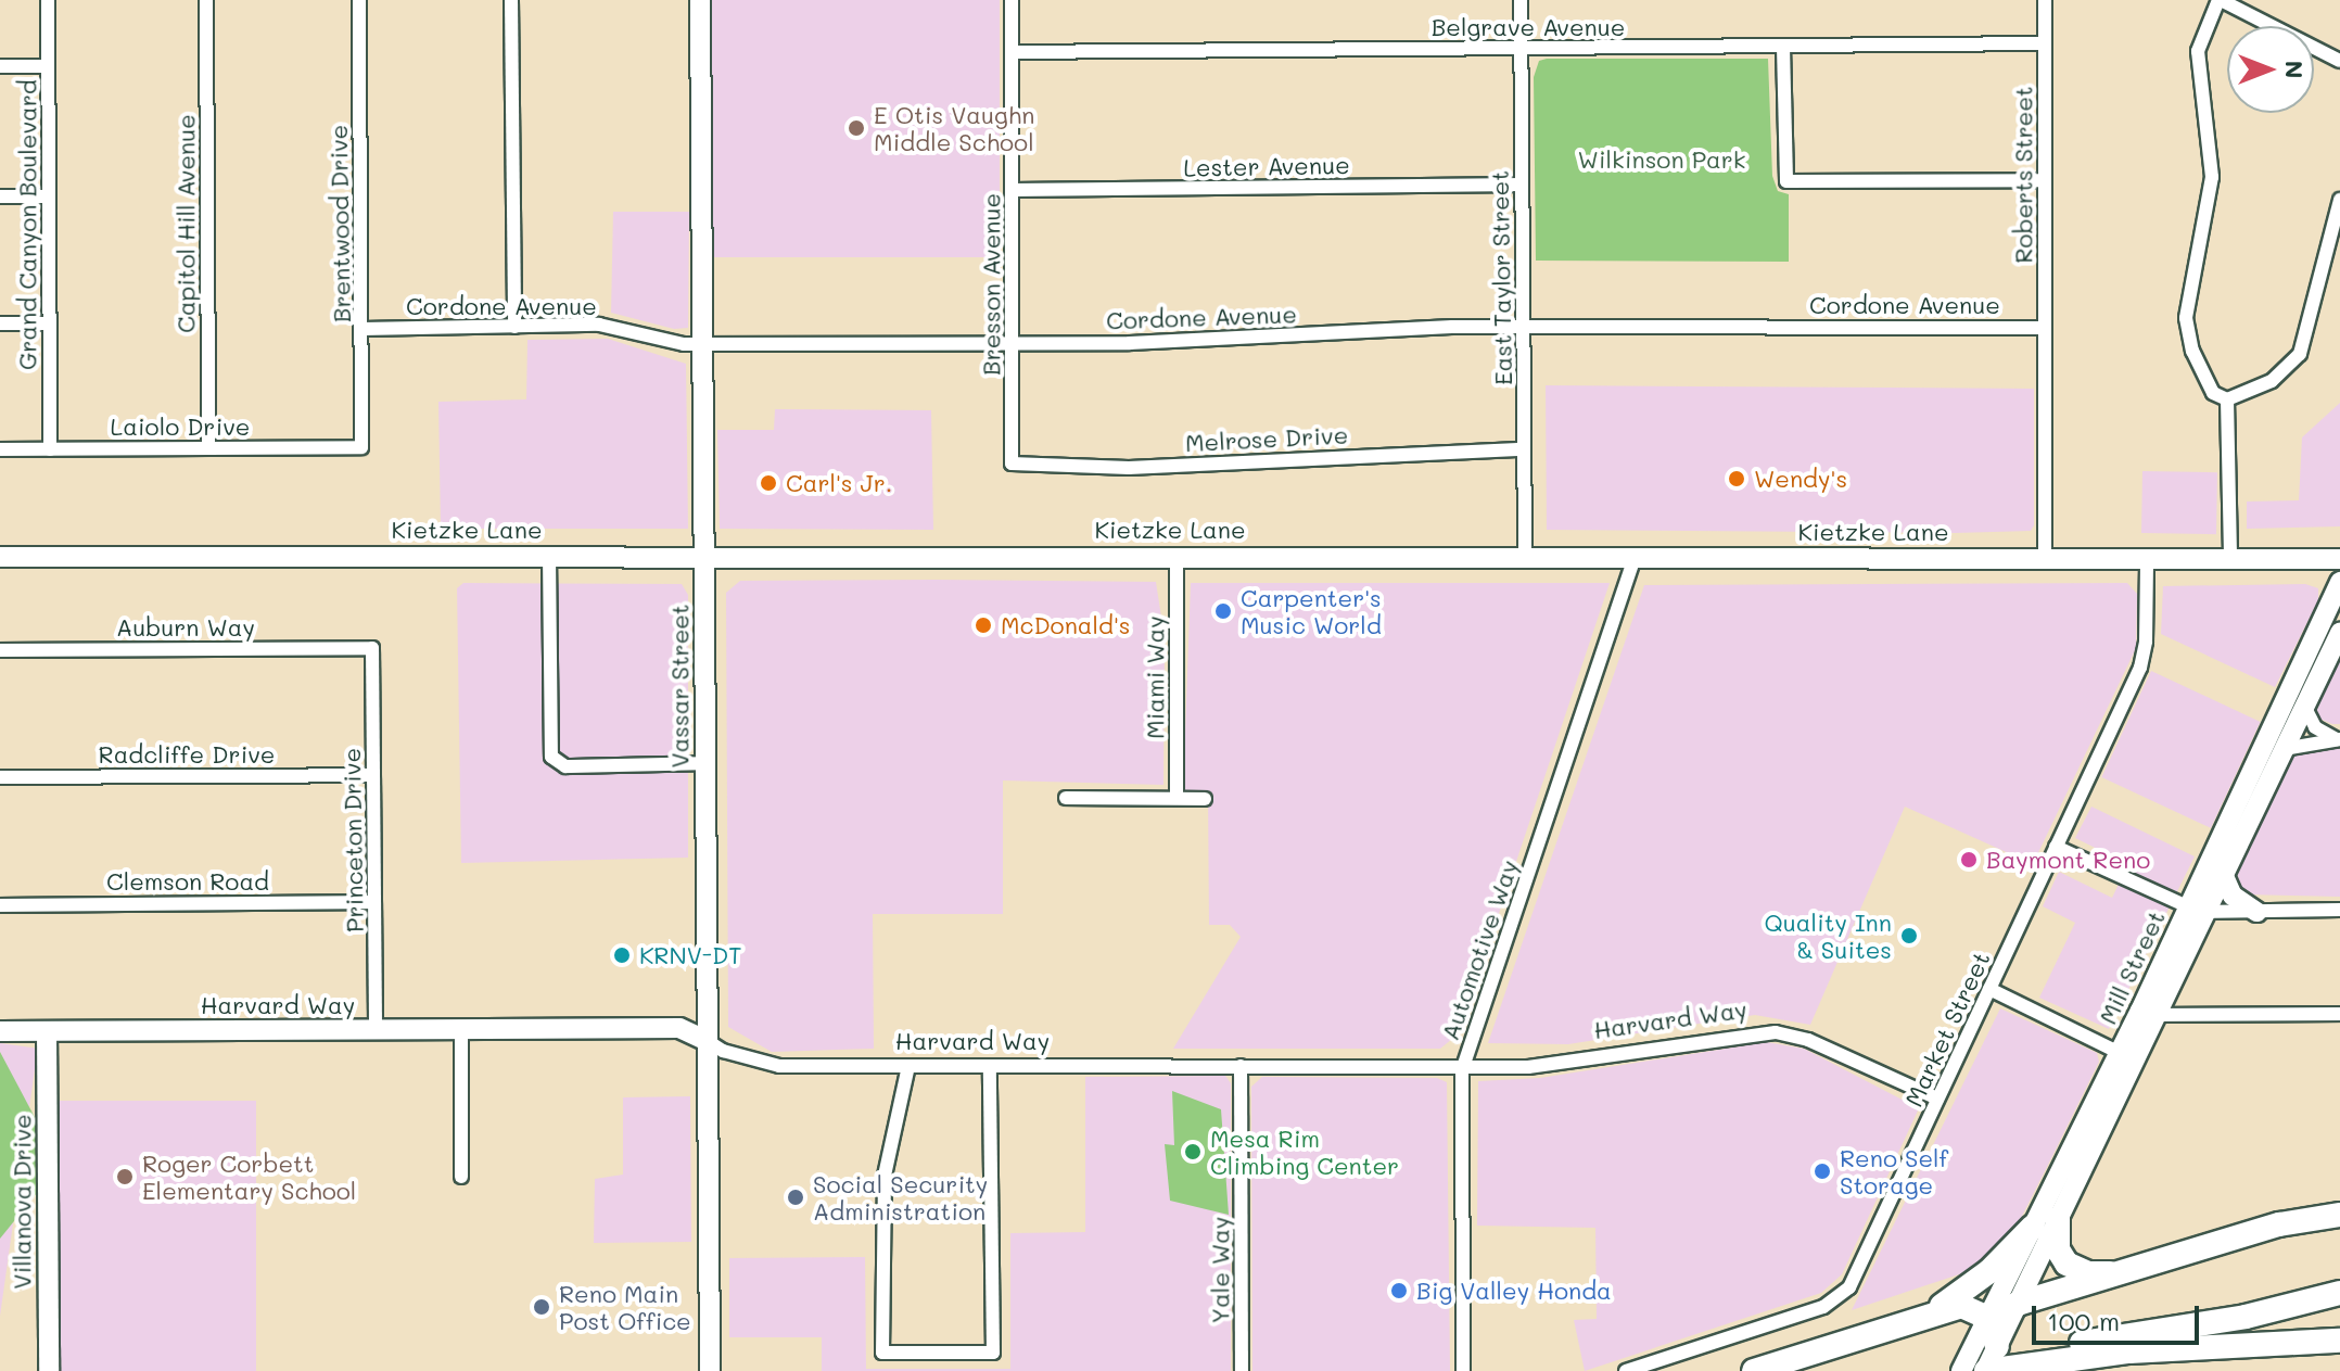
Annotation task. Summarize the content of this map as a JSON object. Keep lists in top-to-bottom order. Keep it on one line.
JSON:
{"streets":{"main road":["Kietzke Lane","Vassar Street","Mill Street","Harvard Way","Villanova Drive"],"street":["Belgrave Avenue","Lester Avenue","Roberts Street","Capitol Hill Avenue","Brentwood Drive","Grand Canyon Boulevard","East Taylor Street","Bresson Avenue","Cordone Avenue","Laiolo Drive","Melrose Drive","Auburn Way","Miami Way","Radcliffe Drive","Princeton Drive","Clemson Road","Automotive Way","Market Street","Yale Way"]},"crossings":[["Belgrave Avenue","Roberts Street"],["Belgrave Avenue","East Taylor Street"],["Belgrave Avenue","Bresson Avenue"],["Lester Avenue","East Taylor Street"],["Lester Avenue","Bresson Avenue"],["Roberts Street","Cordone Avenue"],["Roberts Street","Kietzke Lane"],["Capitol Hill Avenue","Laiolo Drive"],["Brentwood Drive","Cordone Avenue"],["Brentwood Drive","Laiolo Drive"],["Grand Canyon Boulevard","Laiolo Drive"],["East Taylor Street","Cordone Avenue"],["East Taylor Street","Melrose Drive"],["East Taylor Street","Kietzke Lane"],["Bresson Avenue","Cordone Avenue"],["Bresson Avenue","Melrose Drive"],["Cordone Avenue","Vassar Street"],["Kietzke Lane","Miami Way"],["Kietzke Lane","Vassar Street"],["Kietzke Lane","Automotive Way"],["Kietzke Lane","Market Street"],["Auburn Way","Princeton Drive"],["Vassar Street","Harvard Way"],["Radcliffe Drive","Princeton Drive"],["Princeton Drive","Clemson Road"],["Princeton Drive","Harvard Way"],["Automotive Way","Harvard Way"],["Harvard Way","Market Street"],["Harvard Way","Villanova Drive"],["Harvard Way","Yale Way"]],"parks":["Wilkinson Park"],"places":["E Otis Vaughn Middle School","Wendy's","Carl's Jr.","Carpenter's Music World","McDonald's","Baymont Reno","Quality Inn & Suites","KRNV-DT","Mesa Rim Climbing Center","Reno Self Storage","Roger Corbett Elementary School","Social Security Administration","Big Valley Honda","Reno Main Post Office"],"scale_bar":"100 m","north":"right"}
